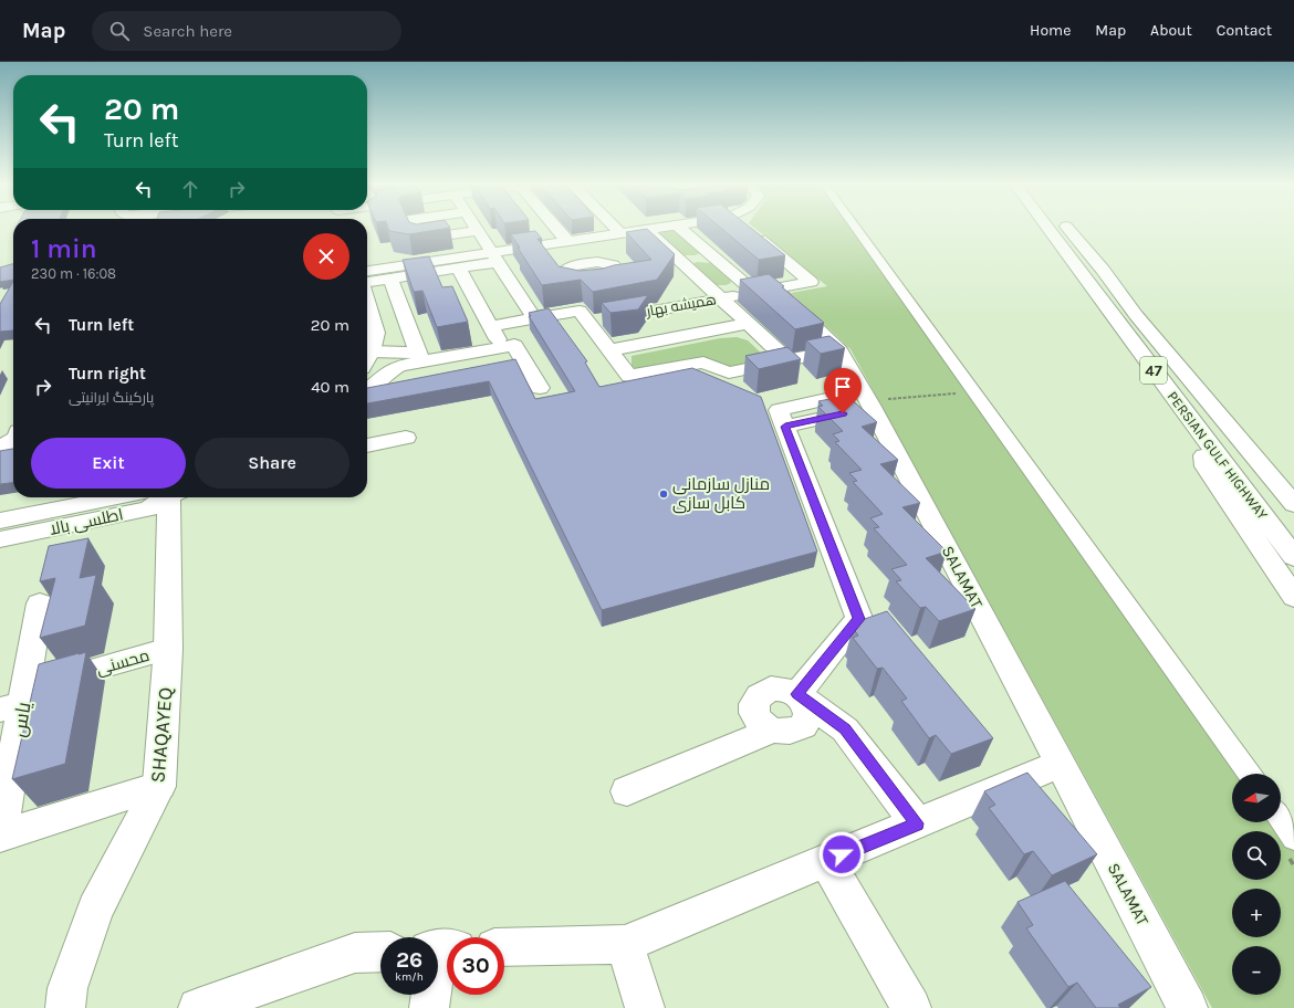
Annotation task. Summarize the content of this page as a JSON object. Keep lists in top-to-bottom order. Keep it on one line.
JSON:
{"streets":{"main road":["همیشه بهار","47","PERSIAN GULF HIGHWAY","اطلسی بالا","SALAMAT","محسنی","یاس","SHAQAYEQ"]},"crossings":[["همیشه بهار","SALAMAT"],["محسنی","یاس"],["محسنی","SHAQAYEQ"]],"places":["منازل سازمانی کابل سازی"],"north":"left","page":{"header":"Map","search":"Search here","nav":["Home","Map","About","Contact"],"turn":["20 m","Turn left"],"heading":["1 min","230 m · 16:08"],"list":[{"name":"Turn left","value":"20 m"},{"name":"Turn right","note":"پارکینگ ایرانیتی","value":"40 m"}],"buttons":["Exit","Share"],"map_buttons":["+","−"],"speed":"26 km/h","limit":"30"}}
